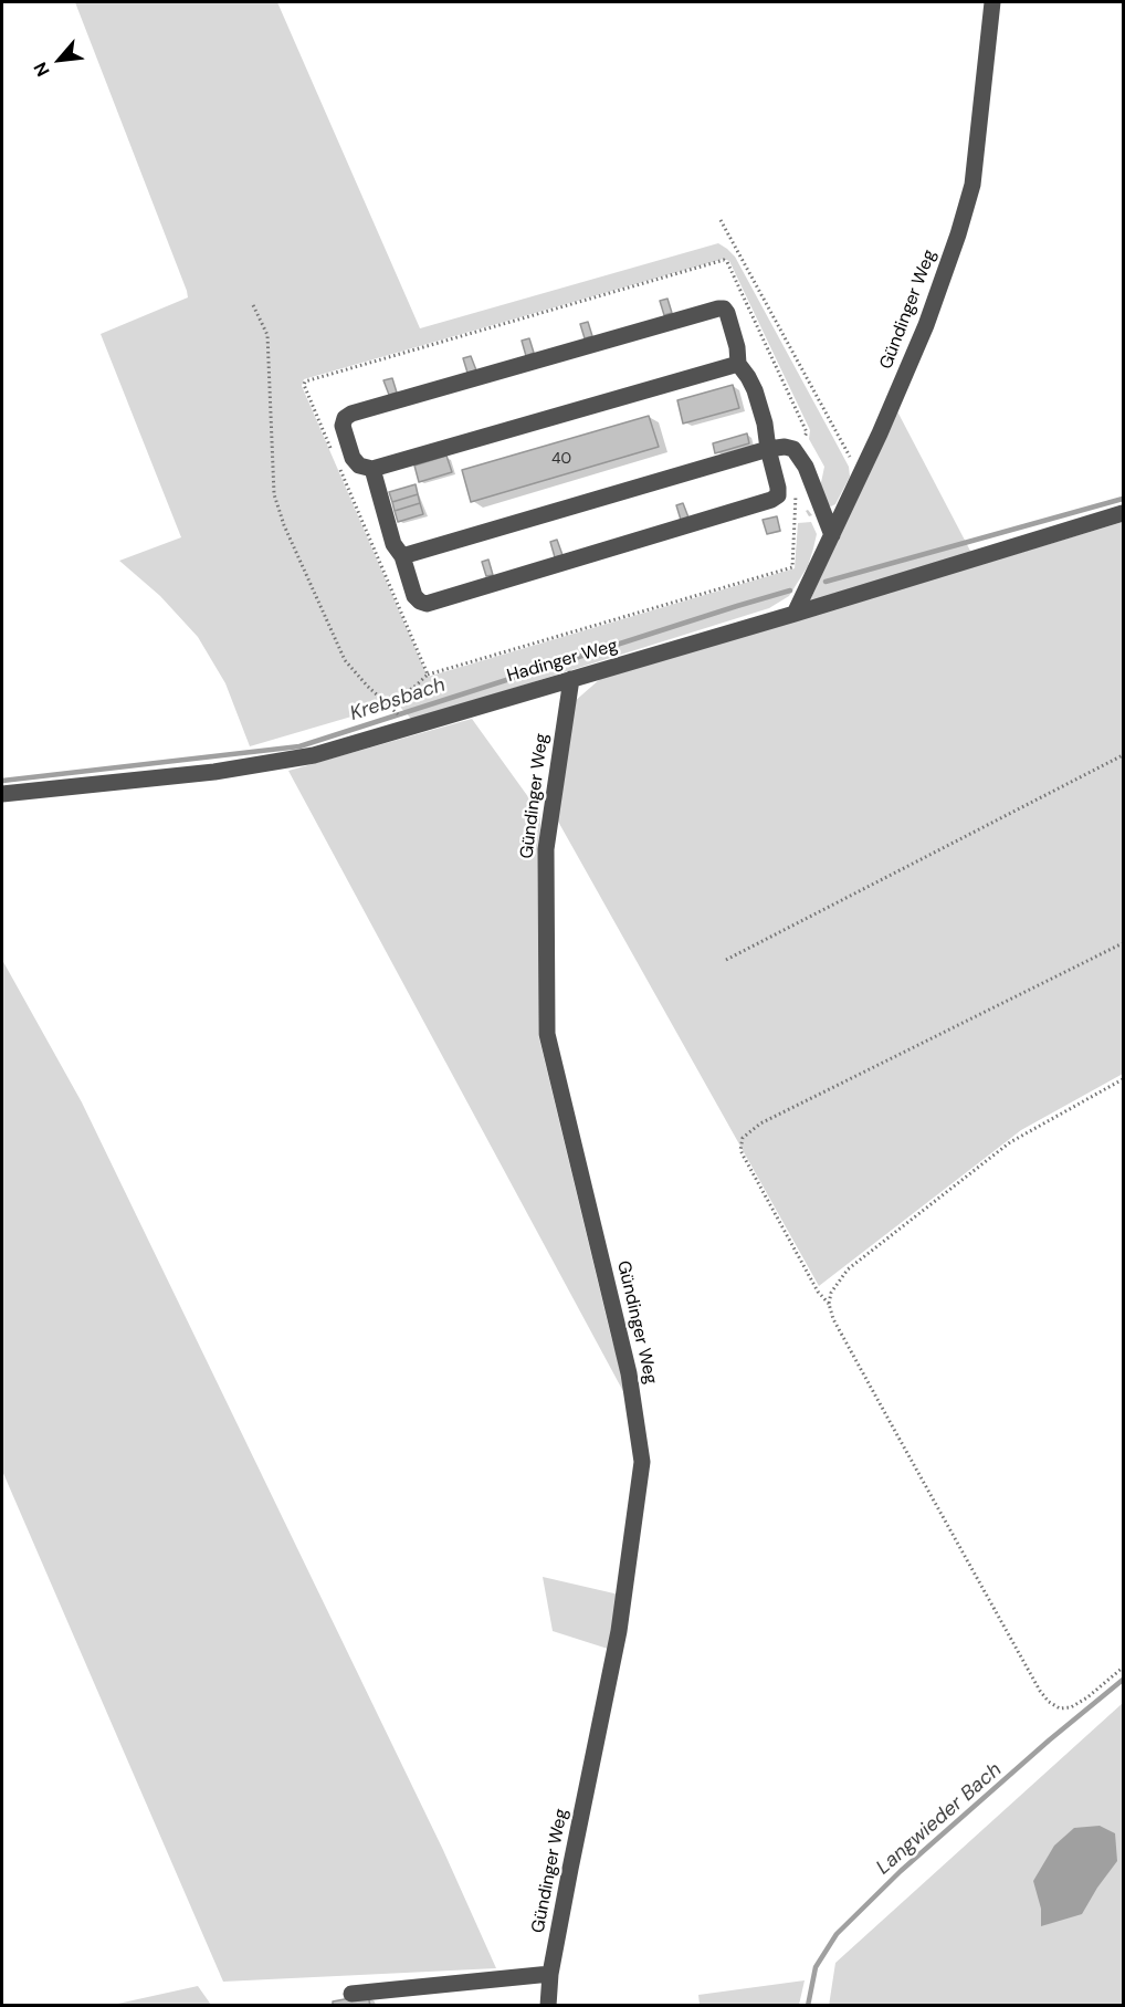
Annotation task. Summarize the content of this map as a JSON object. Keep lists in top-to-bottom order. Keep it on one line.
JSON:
{"streets":{"street":["Gündinger Weg","Hadinger Weg"]},"crossings":[["Gündinger Weg","Hadinger Weg"]],"water":["Krebsbach","Langwieder Bach"],"house_numbers":["40"],"north":"bottom left"}
